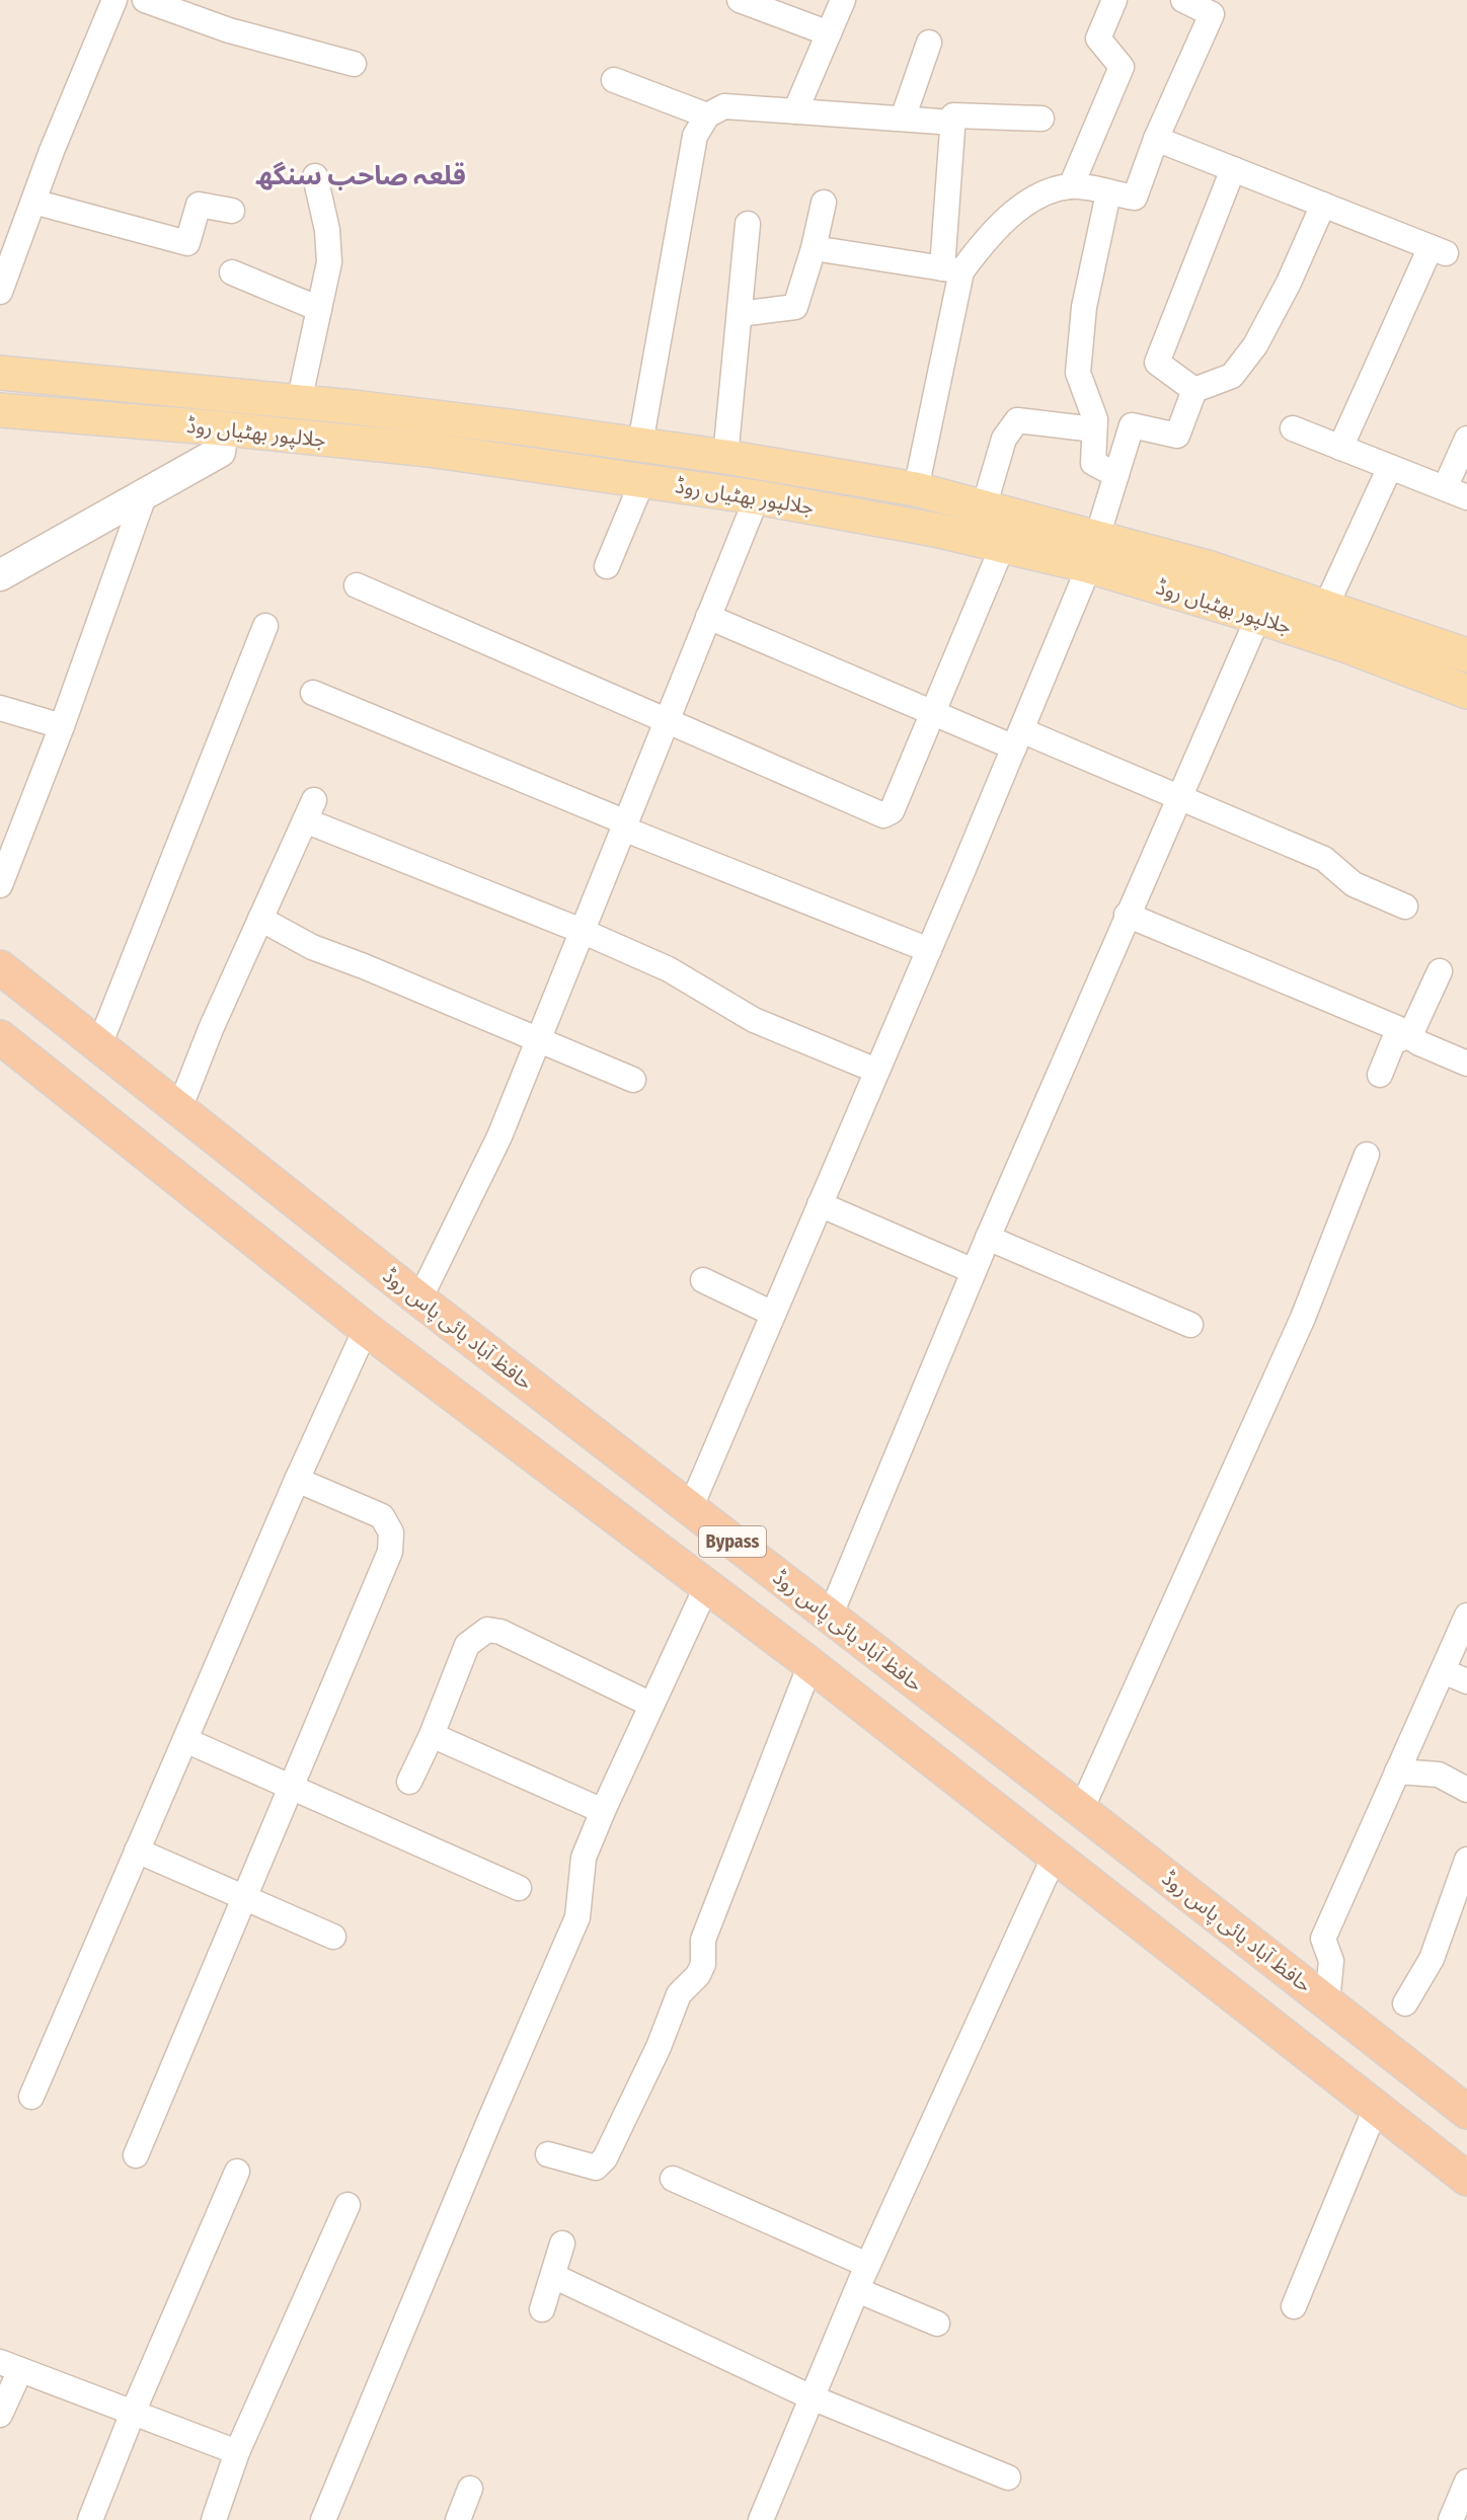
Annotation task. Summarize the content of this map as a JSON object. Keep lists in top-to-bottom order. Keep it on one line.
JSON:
{"streets":{"highway":["حافظ آباد بائی پاس روڈ","Bypass"],"main road":["جلالپور بھٹیاں روڈ"]},"districts":["قلعہ صاحب سنگھ"]}
